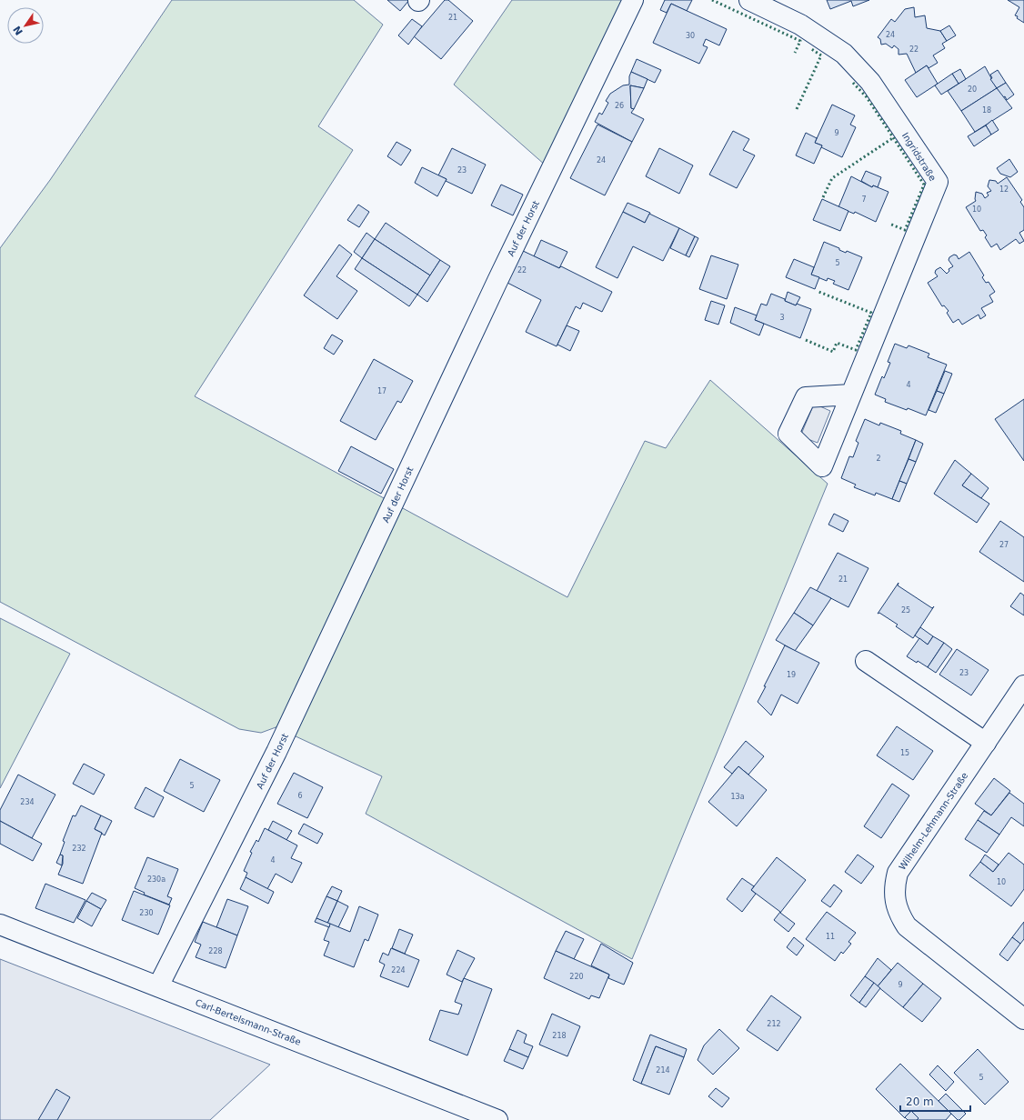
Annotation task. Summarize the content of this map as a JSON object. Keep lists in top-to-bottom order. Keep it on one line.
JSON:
{"streets":{"street":["Ingridstraße","Auf der Horst","Wilhelm-Lehmann-Straße","Carl-Bertelsmann-Straße"]},"crossings":[["Auf der Horst","Carl-Bertelsmann-Straße"]],"house_numbers":["21","24","30","22","20","26","18","9","24","23","12","7","10","5","22","3","4","17","2","27","21","25","23","19","15","5","6","13a","234","232","4","230a","10","230","11","228","224","220","9","212","218","214","5"],"scale_bar":"20 m","north":"bottom left"}
